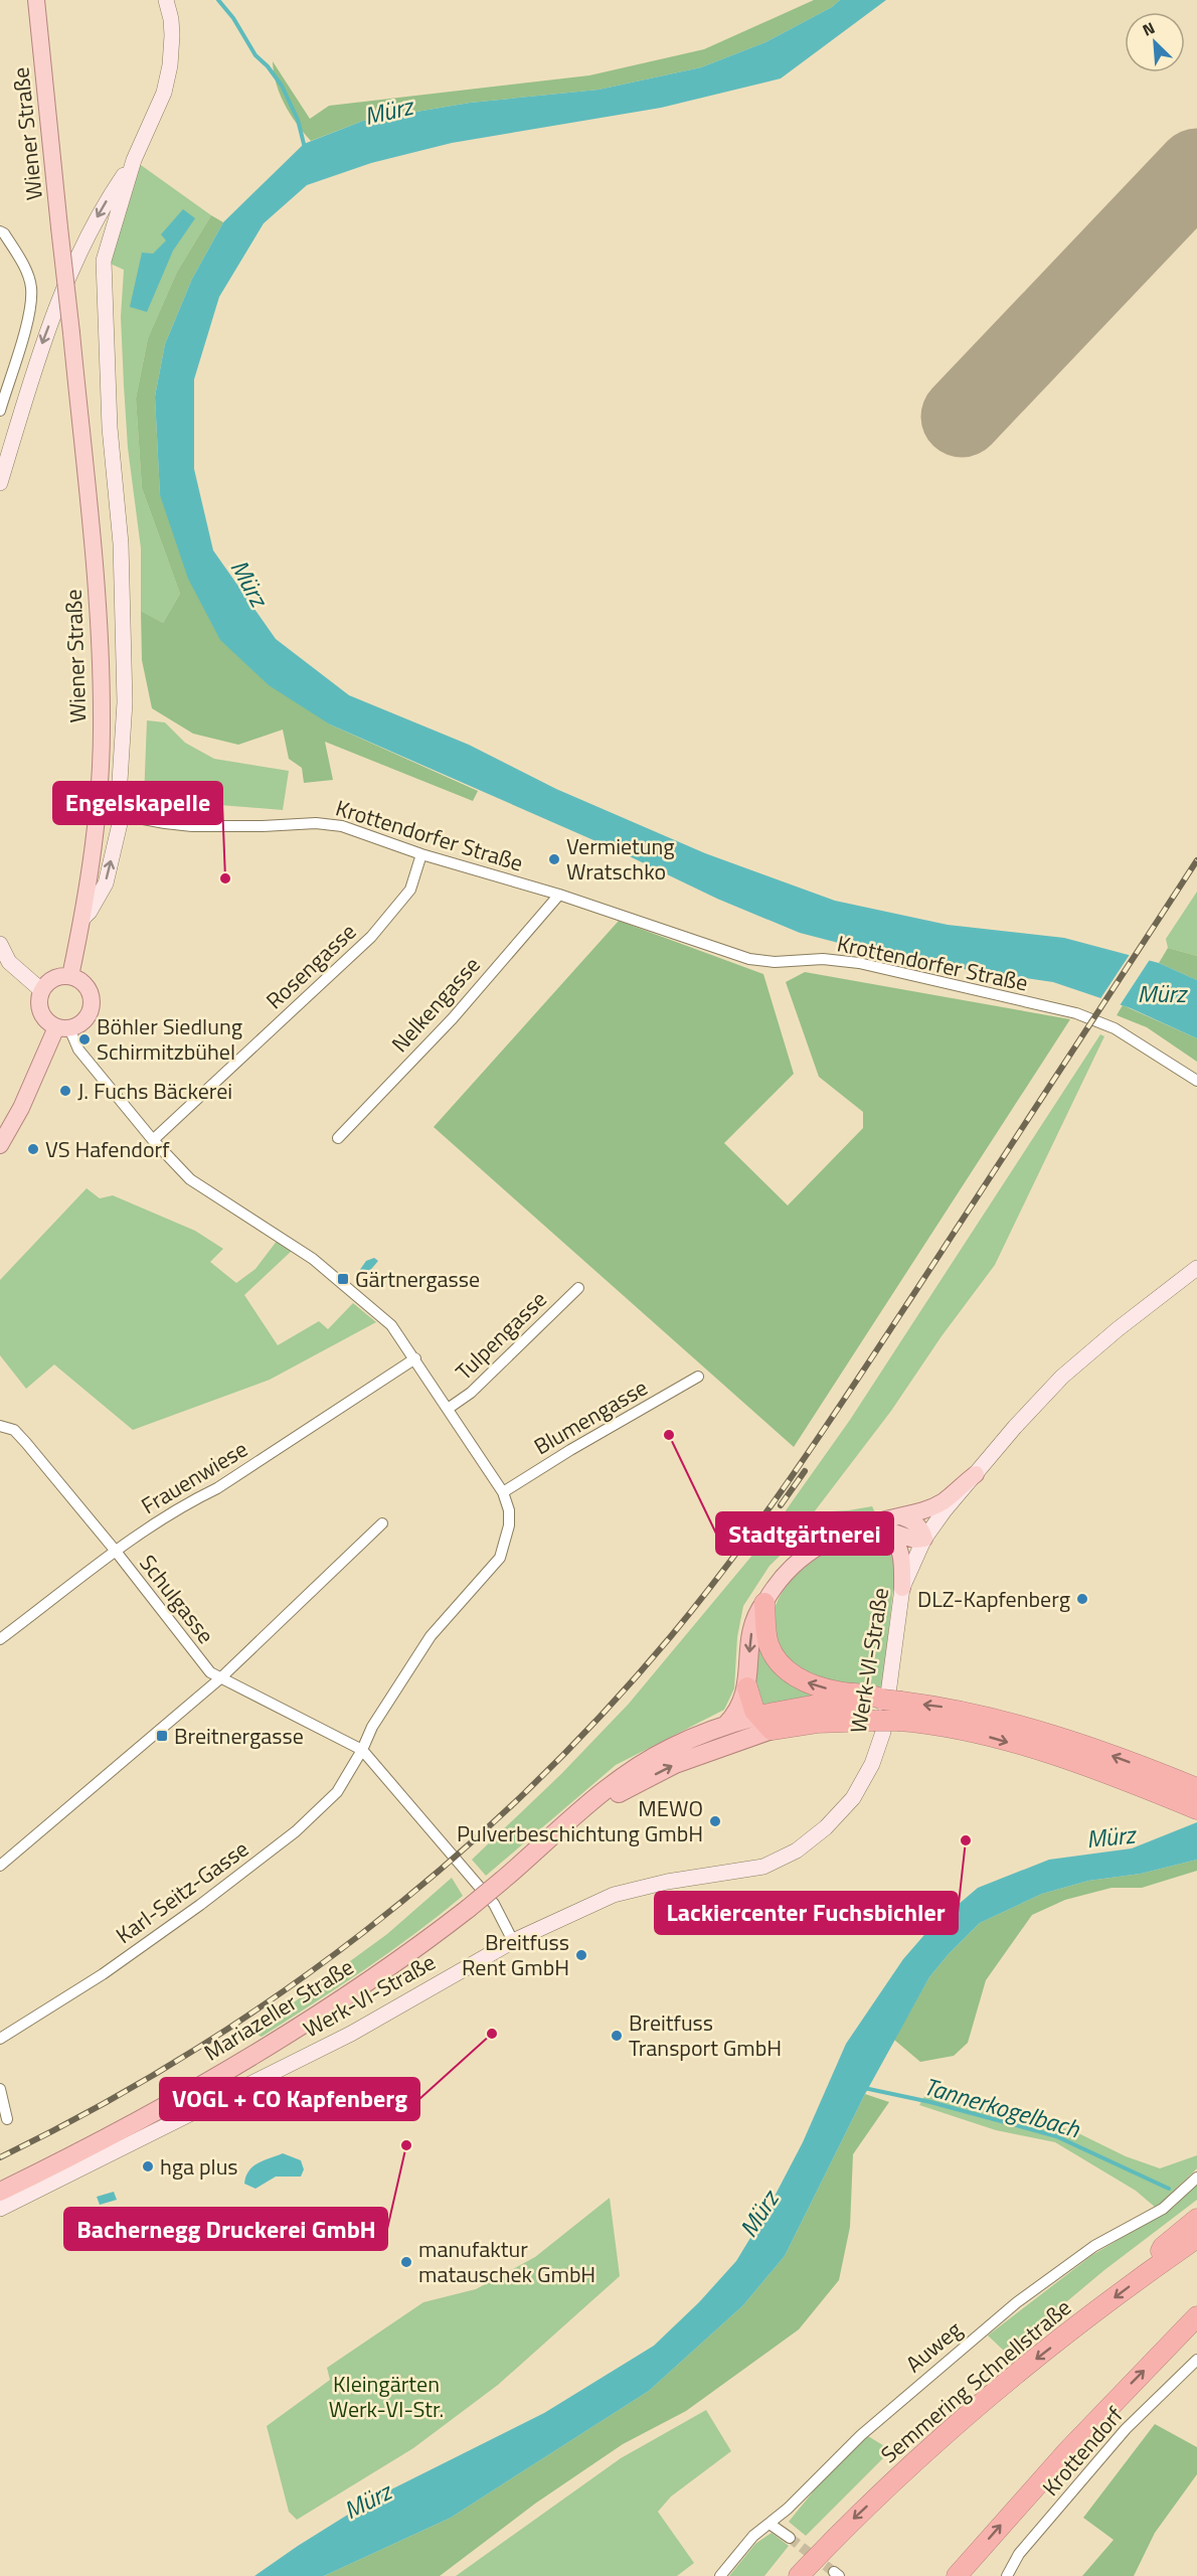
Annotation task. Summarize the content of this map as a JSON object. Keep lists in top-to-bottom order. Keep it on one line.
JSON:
{"streets":{"highway":["Mariazeller Straße","Semmering Schnellstraße"],"main road":["Wiener Straße","Werk-VI-Straße"],"street":["Krottendorfer Straße","Rosengasse","Nelkengasse","Tulpengasse","Blumengasse","Frauenwiese","Schulgasse","Karl-Seitz-Gasse","Auweg","Krottendorf"]},"crossings":[["Krottendorfer Straße","Rosengasse"],["Krottendorfer Straße","Nelkengasse"],["Frauenwiese","Schulgasse"],["Schulgasse","Karl-Seitz-Gasse"]],"water":["Mürz","Tannerkogelbach"],"parks":["Kleingärten Werk-VI-Str."],"places":{"other":["Vermietung Wratschko","Engelskapelle","Böhler Siedlung Schirmitzbühel","J. Fuchs Bäckerei","VS Hafendorf","Stadtgärtnerei","DLZ-Kapfenberg","MEWO Pulverbeschichtung GmbH","Lackiercenter Fuchsbichler","Breitfuss Rent GmbH","VOGL + CO Kapfenberg","Breitfuss Transport GmbH","Bachernegg Druckerei GmbH","hga plus","manufaktur matauschek GmbH"],"transit":["Gärtnergasse","Breitnergasse"]},"north":"top left"}
